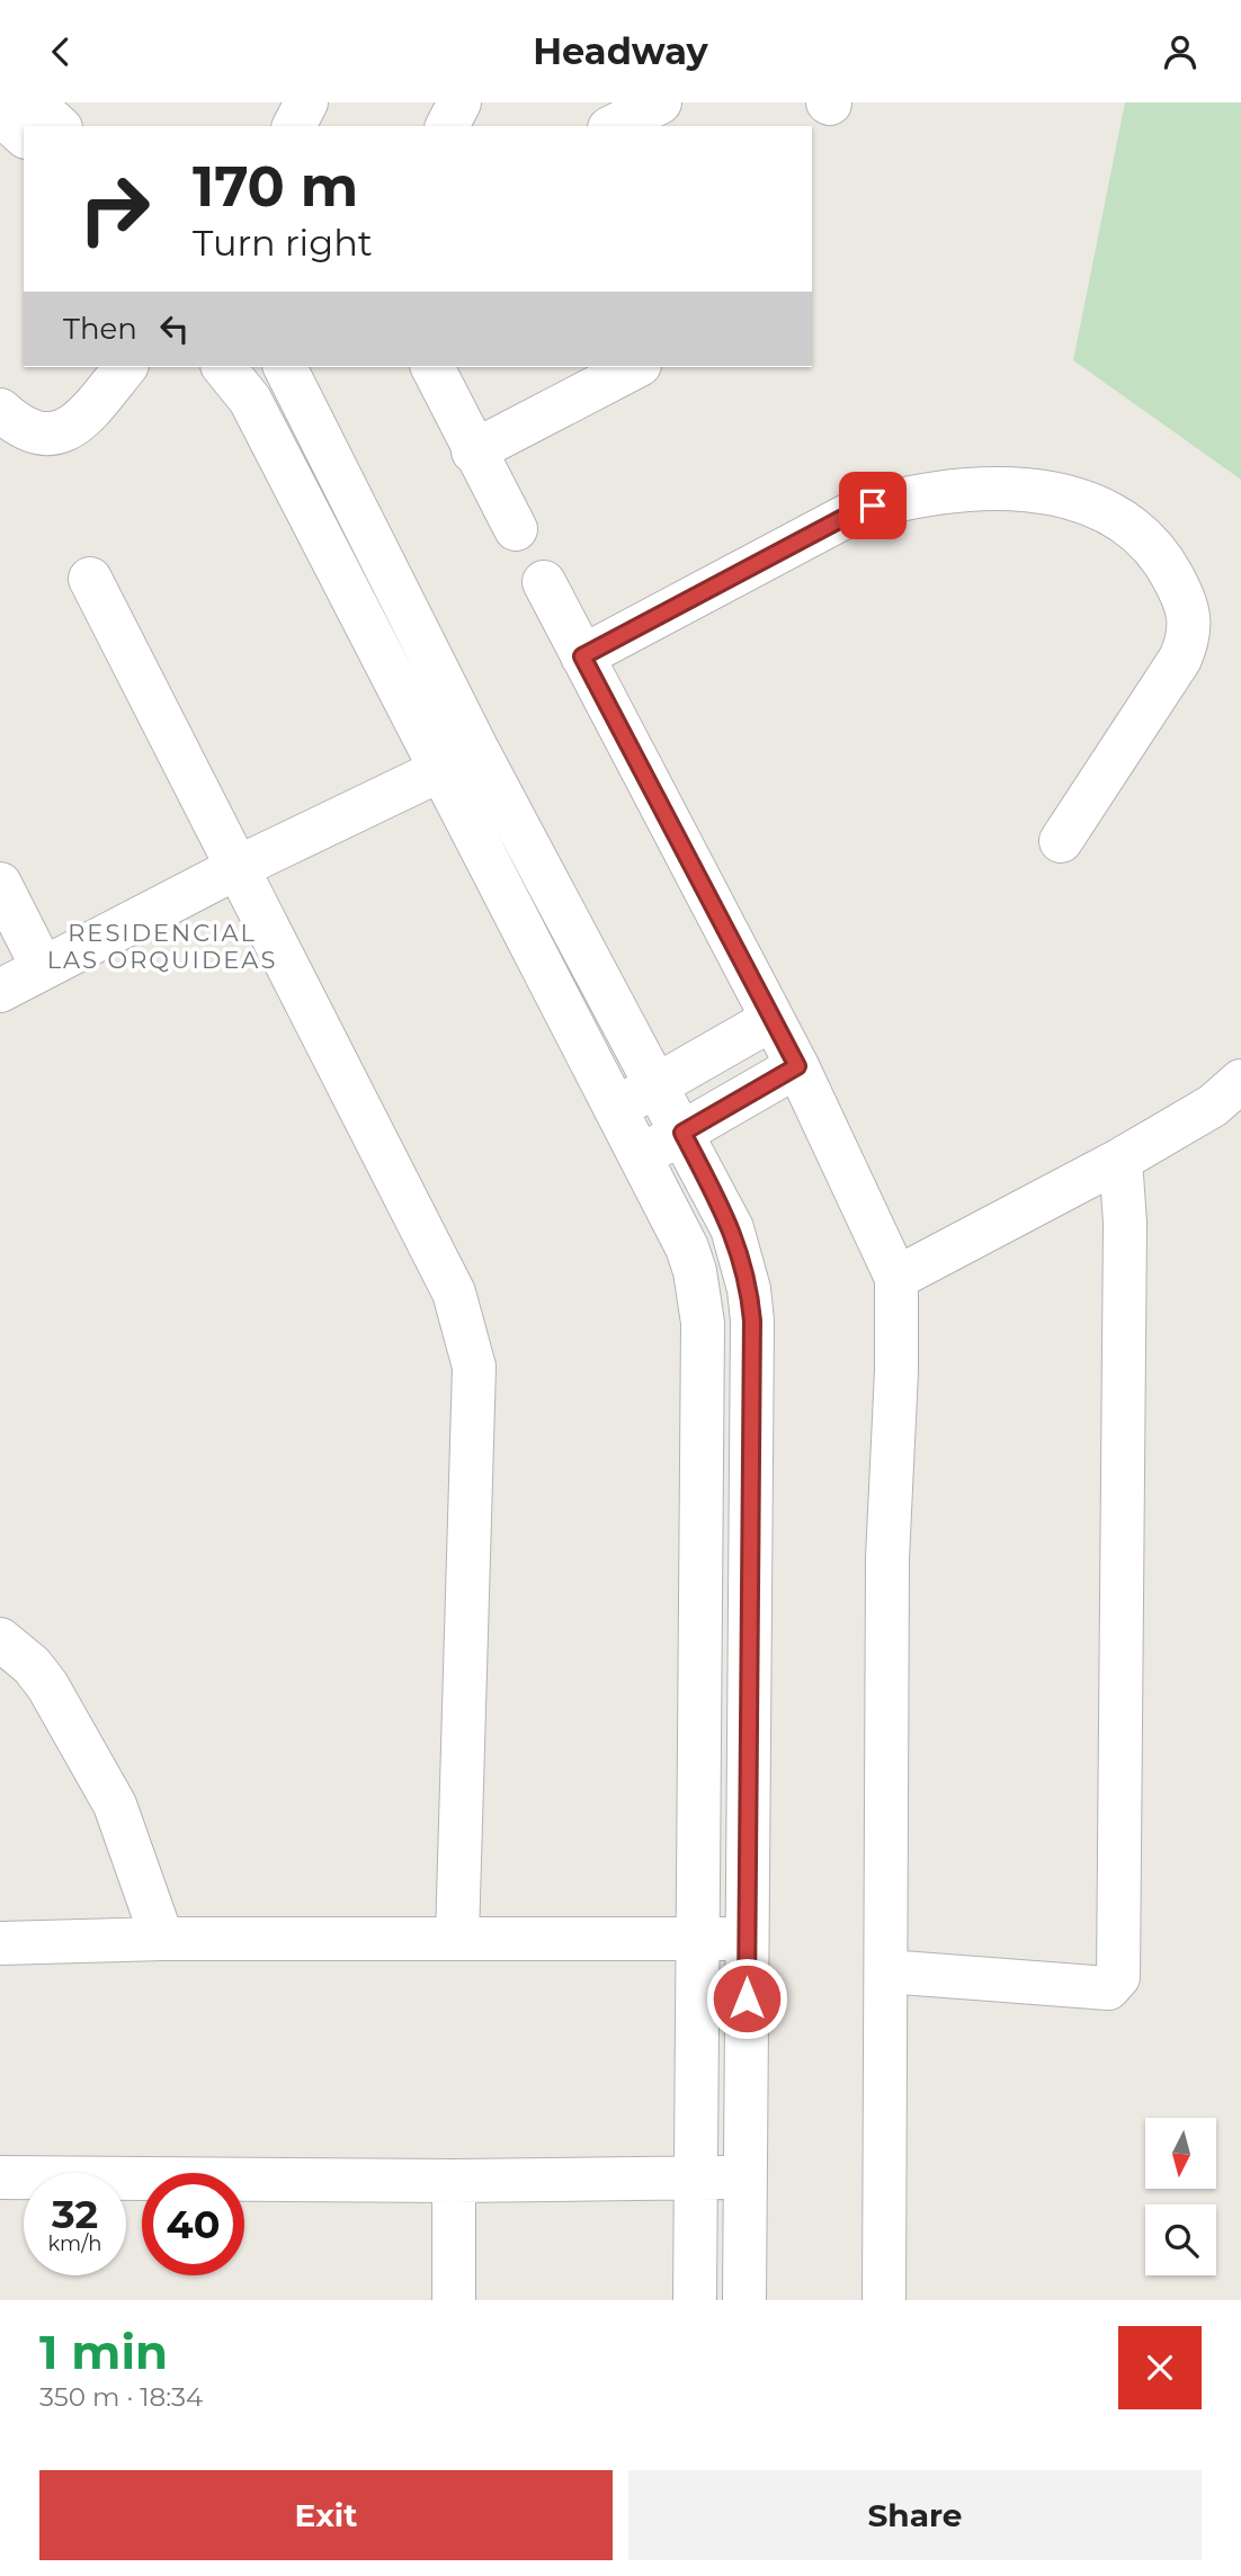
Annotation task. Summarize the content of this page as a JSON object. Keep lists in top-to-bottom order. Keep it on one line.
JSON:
{"districts":["RESIDENCIAL LAS ORQUIDEAS"],"north":"bottom","page":{"header":"Headway","turn":["170 m","Turn right"],"then":"Then","speed":"32 km/h","limit":"40","heading":["1 min","350 m · 18:34"],"buttons":["Exit","Share"]}}
